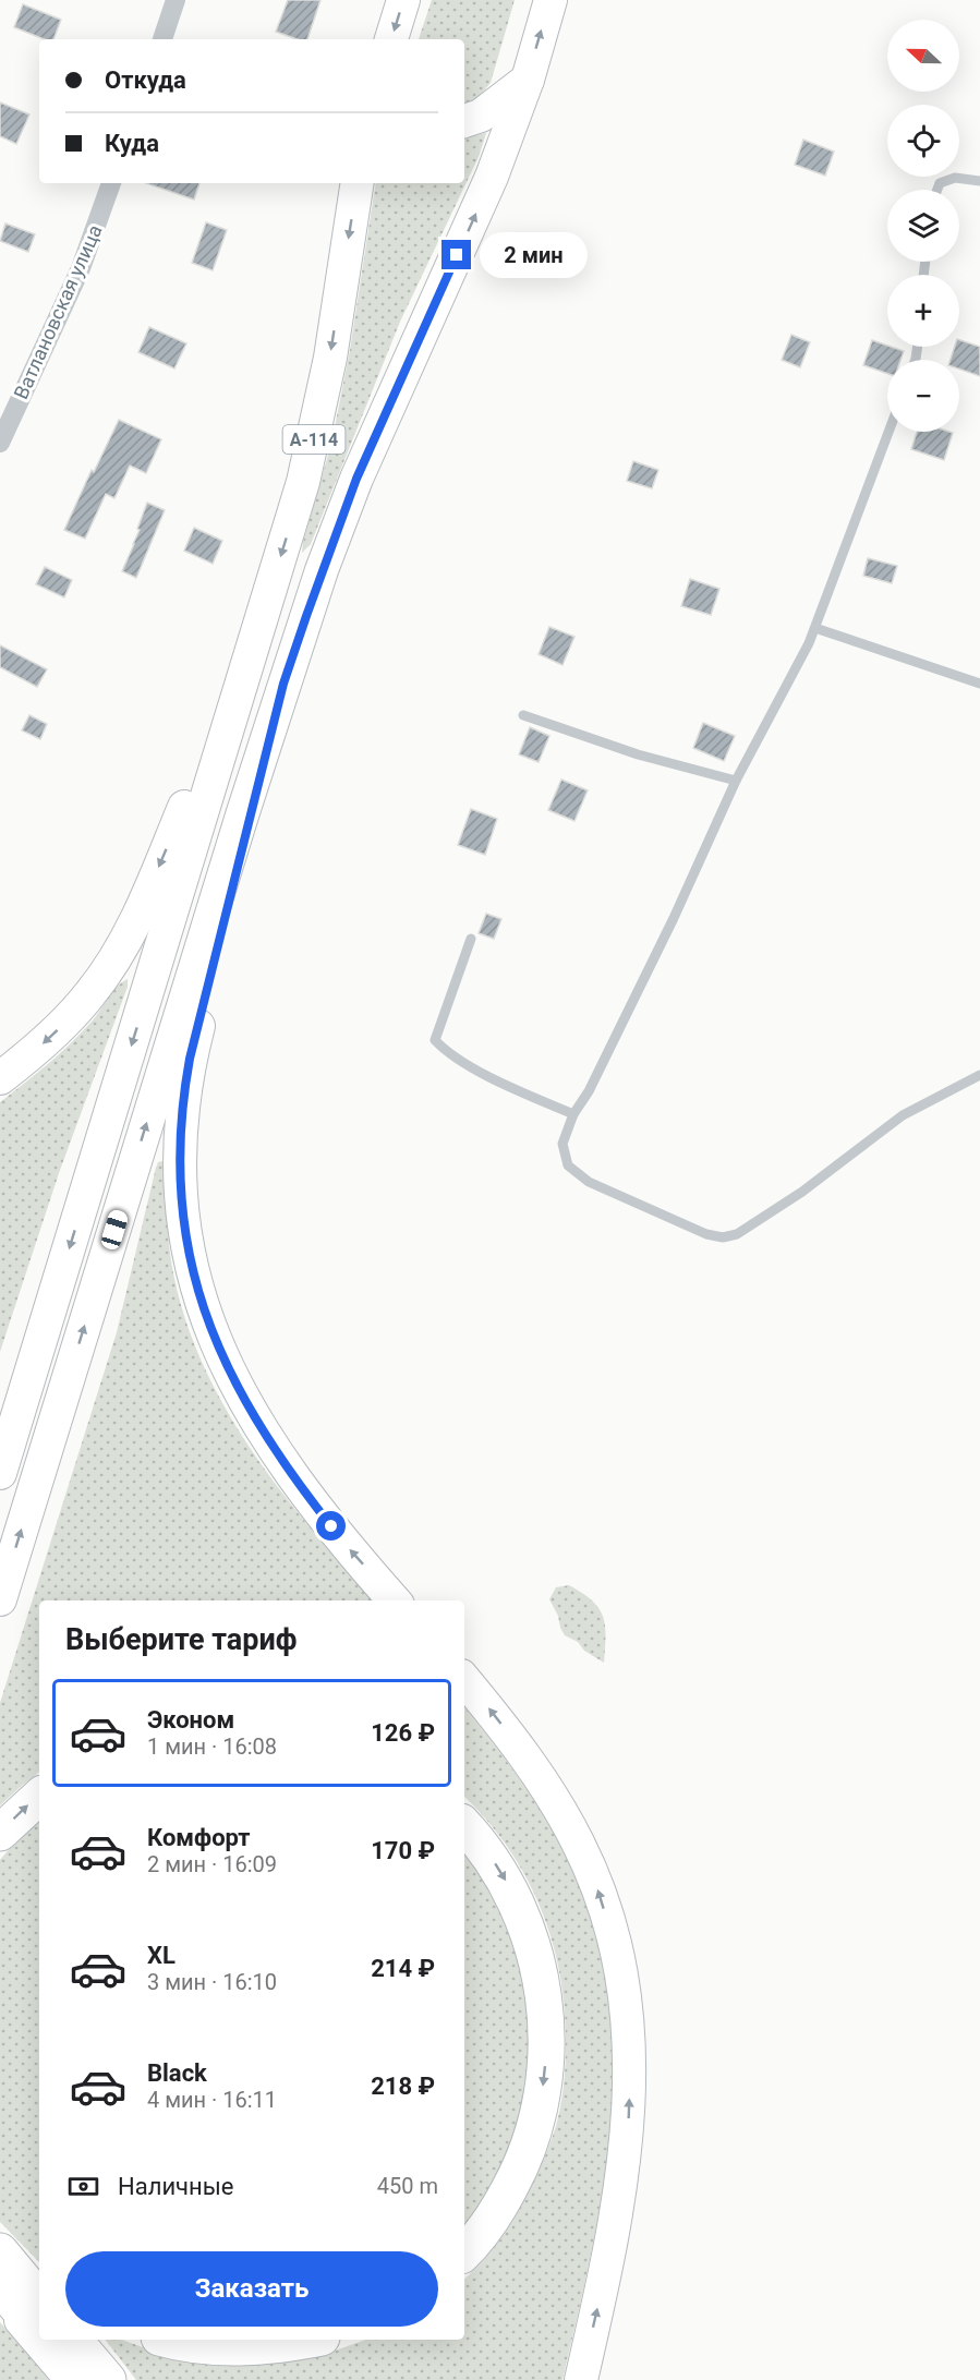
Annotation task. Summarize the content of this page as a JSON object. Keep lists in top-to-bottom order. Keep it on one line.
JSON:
{"streets":{"main road":["А-114"],"street":["Ватлановская улица"]},"north":"left","page":{"map_buttons":["+","−"],"banner":["Откуда","Куда"],"bubble":"2 мин","heading":"Выберите тариф","list":[{"name":"Эконом","note":"1 мин · 16:08","value":"126 ₽"},{"name":"Комфорт","note":"2 мин · 16:09","value":"170 ₽"},{"name":"XL","note":"3 мин · 16:10","value":"214 ₽"},{"name":"Black","note":"4 мин · 16:11","value":"218 ₽"}],"pay":["Наличные","450 m"],"buttons":"Заказать"}}
